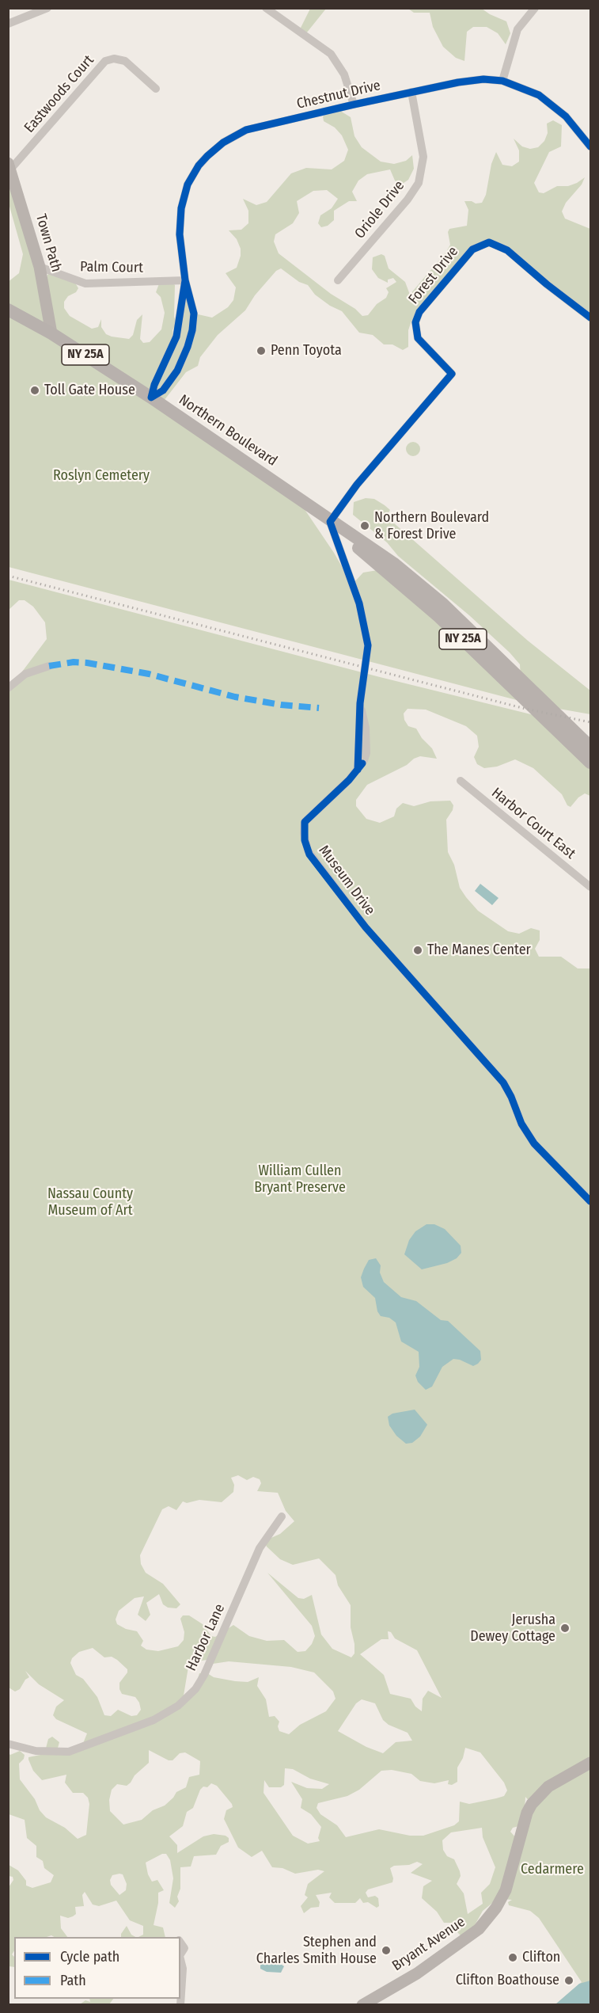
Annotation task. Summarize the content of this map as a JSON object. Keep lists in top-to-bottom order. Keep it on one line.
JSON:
{"streets":{"main road":["Town Path","NY 25A","Northern Boulevard","Bryant Avenue"],"street":["Eastwoods Court","Chestnut Drive","Oriole Drive","Palm Court","Forest Drive","Harbor Court East","Museum Drive","Harbor Lane"]},"crossings":[["Eastwoods Court","Town Path"],["Chestnut Drive","Oriole Drive"],["Chestnut Drive","Palm Court"],["Chestnut Drive","Northern Boulevard"],["Town Path","Palm Court"],["Town Path","Northern Boulevard"],["Forest Drive","Northern Boulevard"],["Forest Drive","Museum Drive"],["Northern Boulevard","Museum Drive"]],"parks":["Roslyn Cemetery","William Cullen Bryant Preserve","Nassau County Museum of Art","Cedarmere"],"places":["Penn Toyota","Toll Gate House","Northern Boulevard & Forest Drive","The Manes Center","Jerusha Dewey Cottage","Stephen and Charles Smith House","Clifton","Clifton Boathouse"],"legend":["Cycle path","Path"]}
